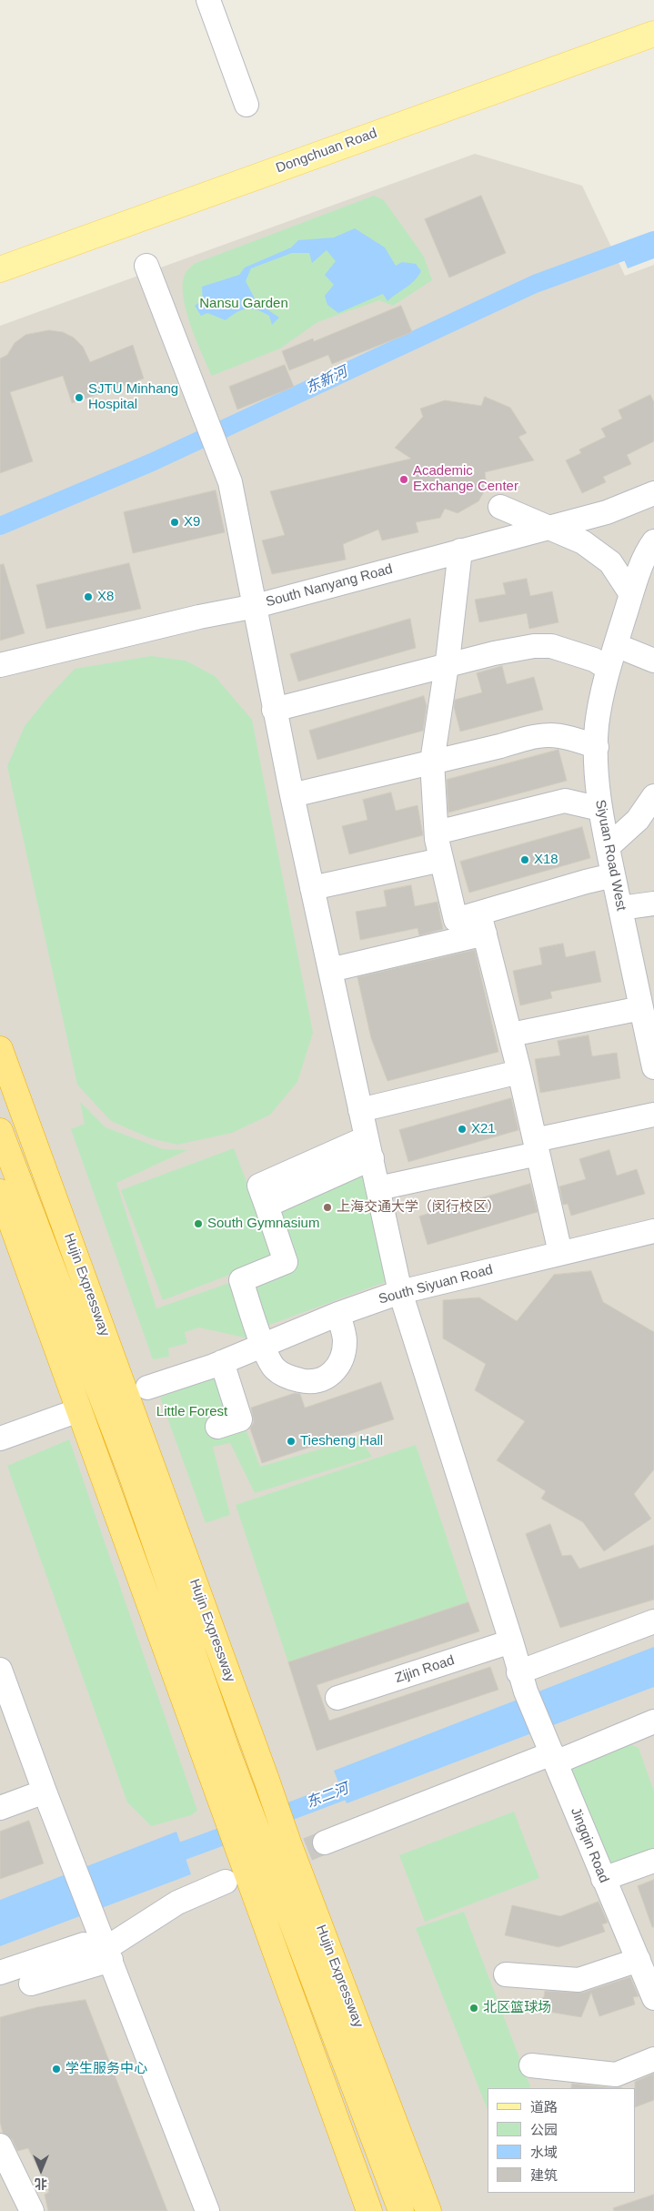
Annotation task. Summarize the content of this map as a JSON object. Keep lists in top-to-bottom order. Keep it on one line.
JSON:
{"streets":{"highway":["Hujin Expressway"],"main road":["Dongchuan Road"],"street":["South Nanyang Road","Siyuan Road West","South Siyuan Road","Zijin Road","Jingqin Road"]},"crossings":[["South Nanyang Road","Jingqin Road"],["South Siyuan Road","Jingqin Road"],["Zijin Road","Jingqin Road"]],"water":["东新河","东二河"],"parks":["Nansu Garden","Little Forest"],"places":["SJTU Minhang Hospital","Academic Exchange Center","X9","X8","X18","X21","上海交通大学（闵行校区）","South Gymnasium","Tiesheng Hall","北区篮球场","学生服务中心"],"legend":["道路","公园","水域","建筑"],"north":"bottom"}
